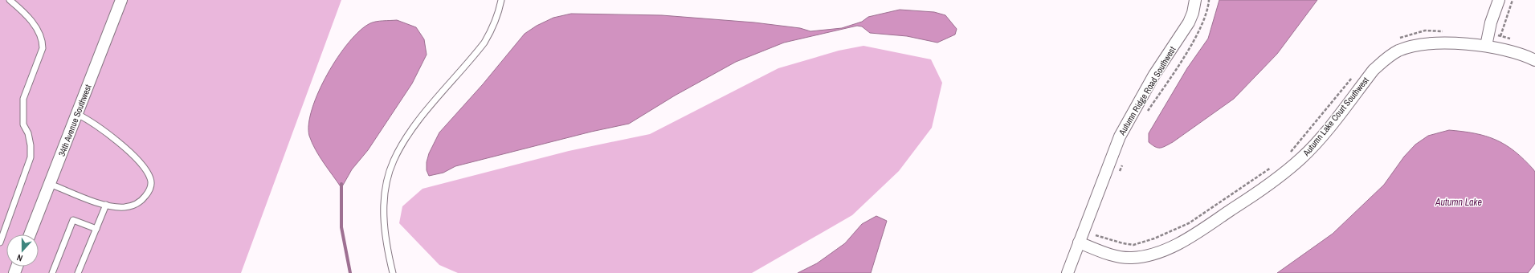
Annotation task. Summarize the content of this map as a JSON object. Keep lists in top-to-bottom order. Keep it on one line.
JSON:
{"streets":{"street":["Autumn Ridge Road Southwest","Autumn Lake Court Southwest","34th Avenue Southwest"]},"crossings":[["Autumn Ridge Road Southwest","Autumn Lake Court Southwest"]],"water":["Autumn Lake"],"north":"bottom"}
